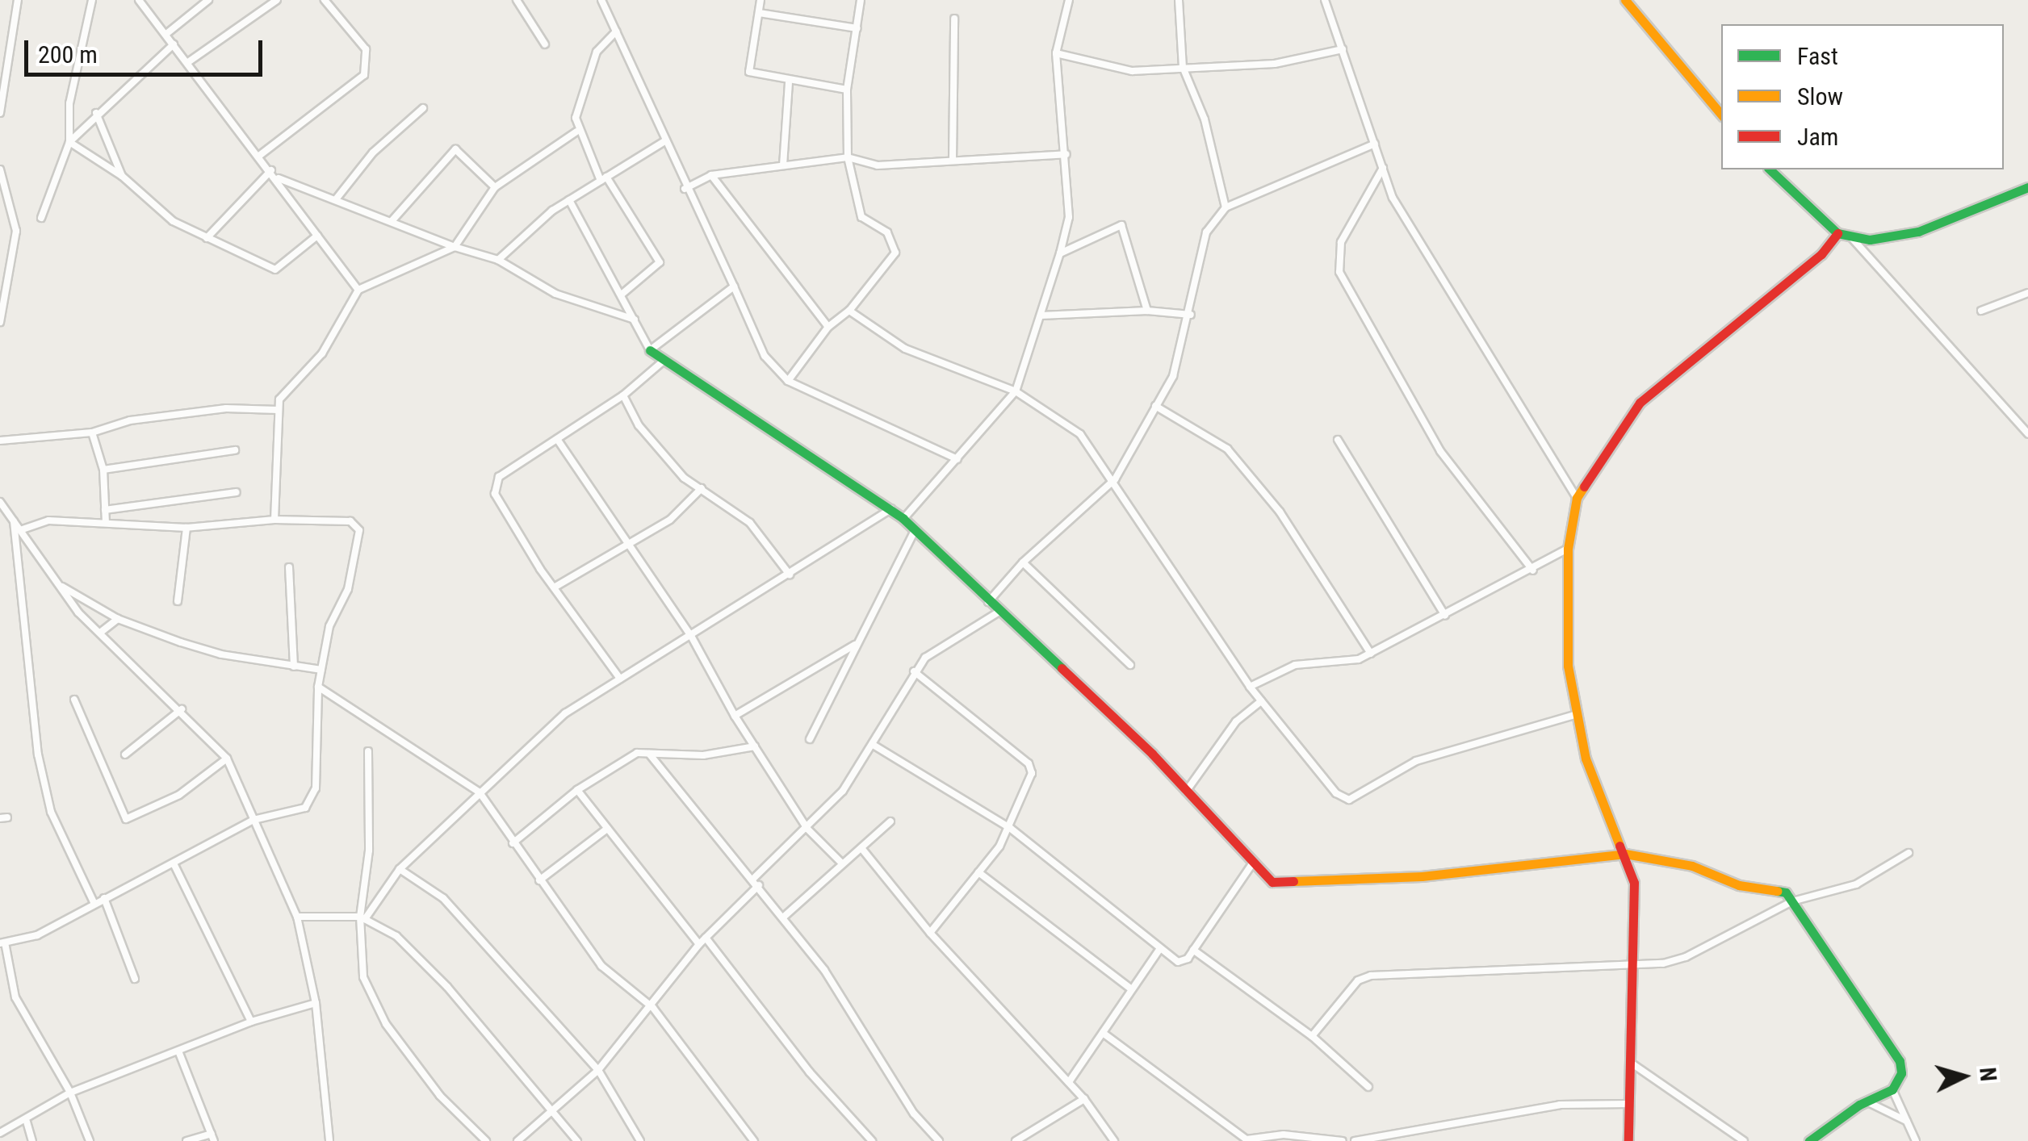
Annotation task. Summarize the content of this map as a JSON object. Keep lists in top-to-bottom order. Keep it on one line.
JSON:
{"legend":["Fast","Slow","Jam"],"scale_bar":"200 m","north":"right"}
